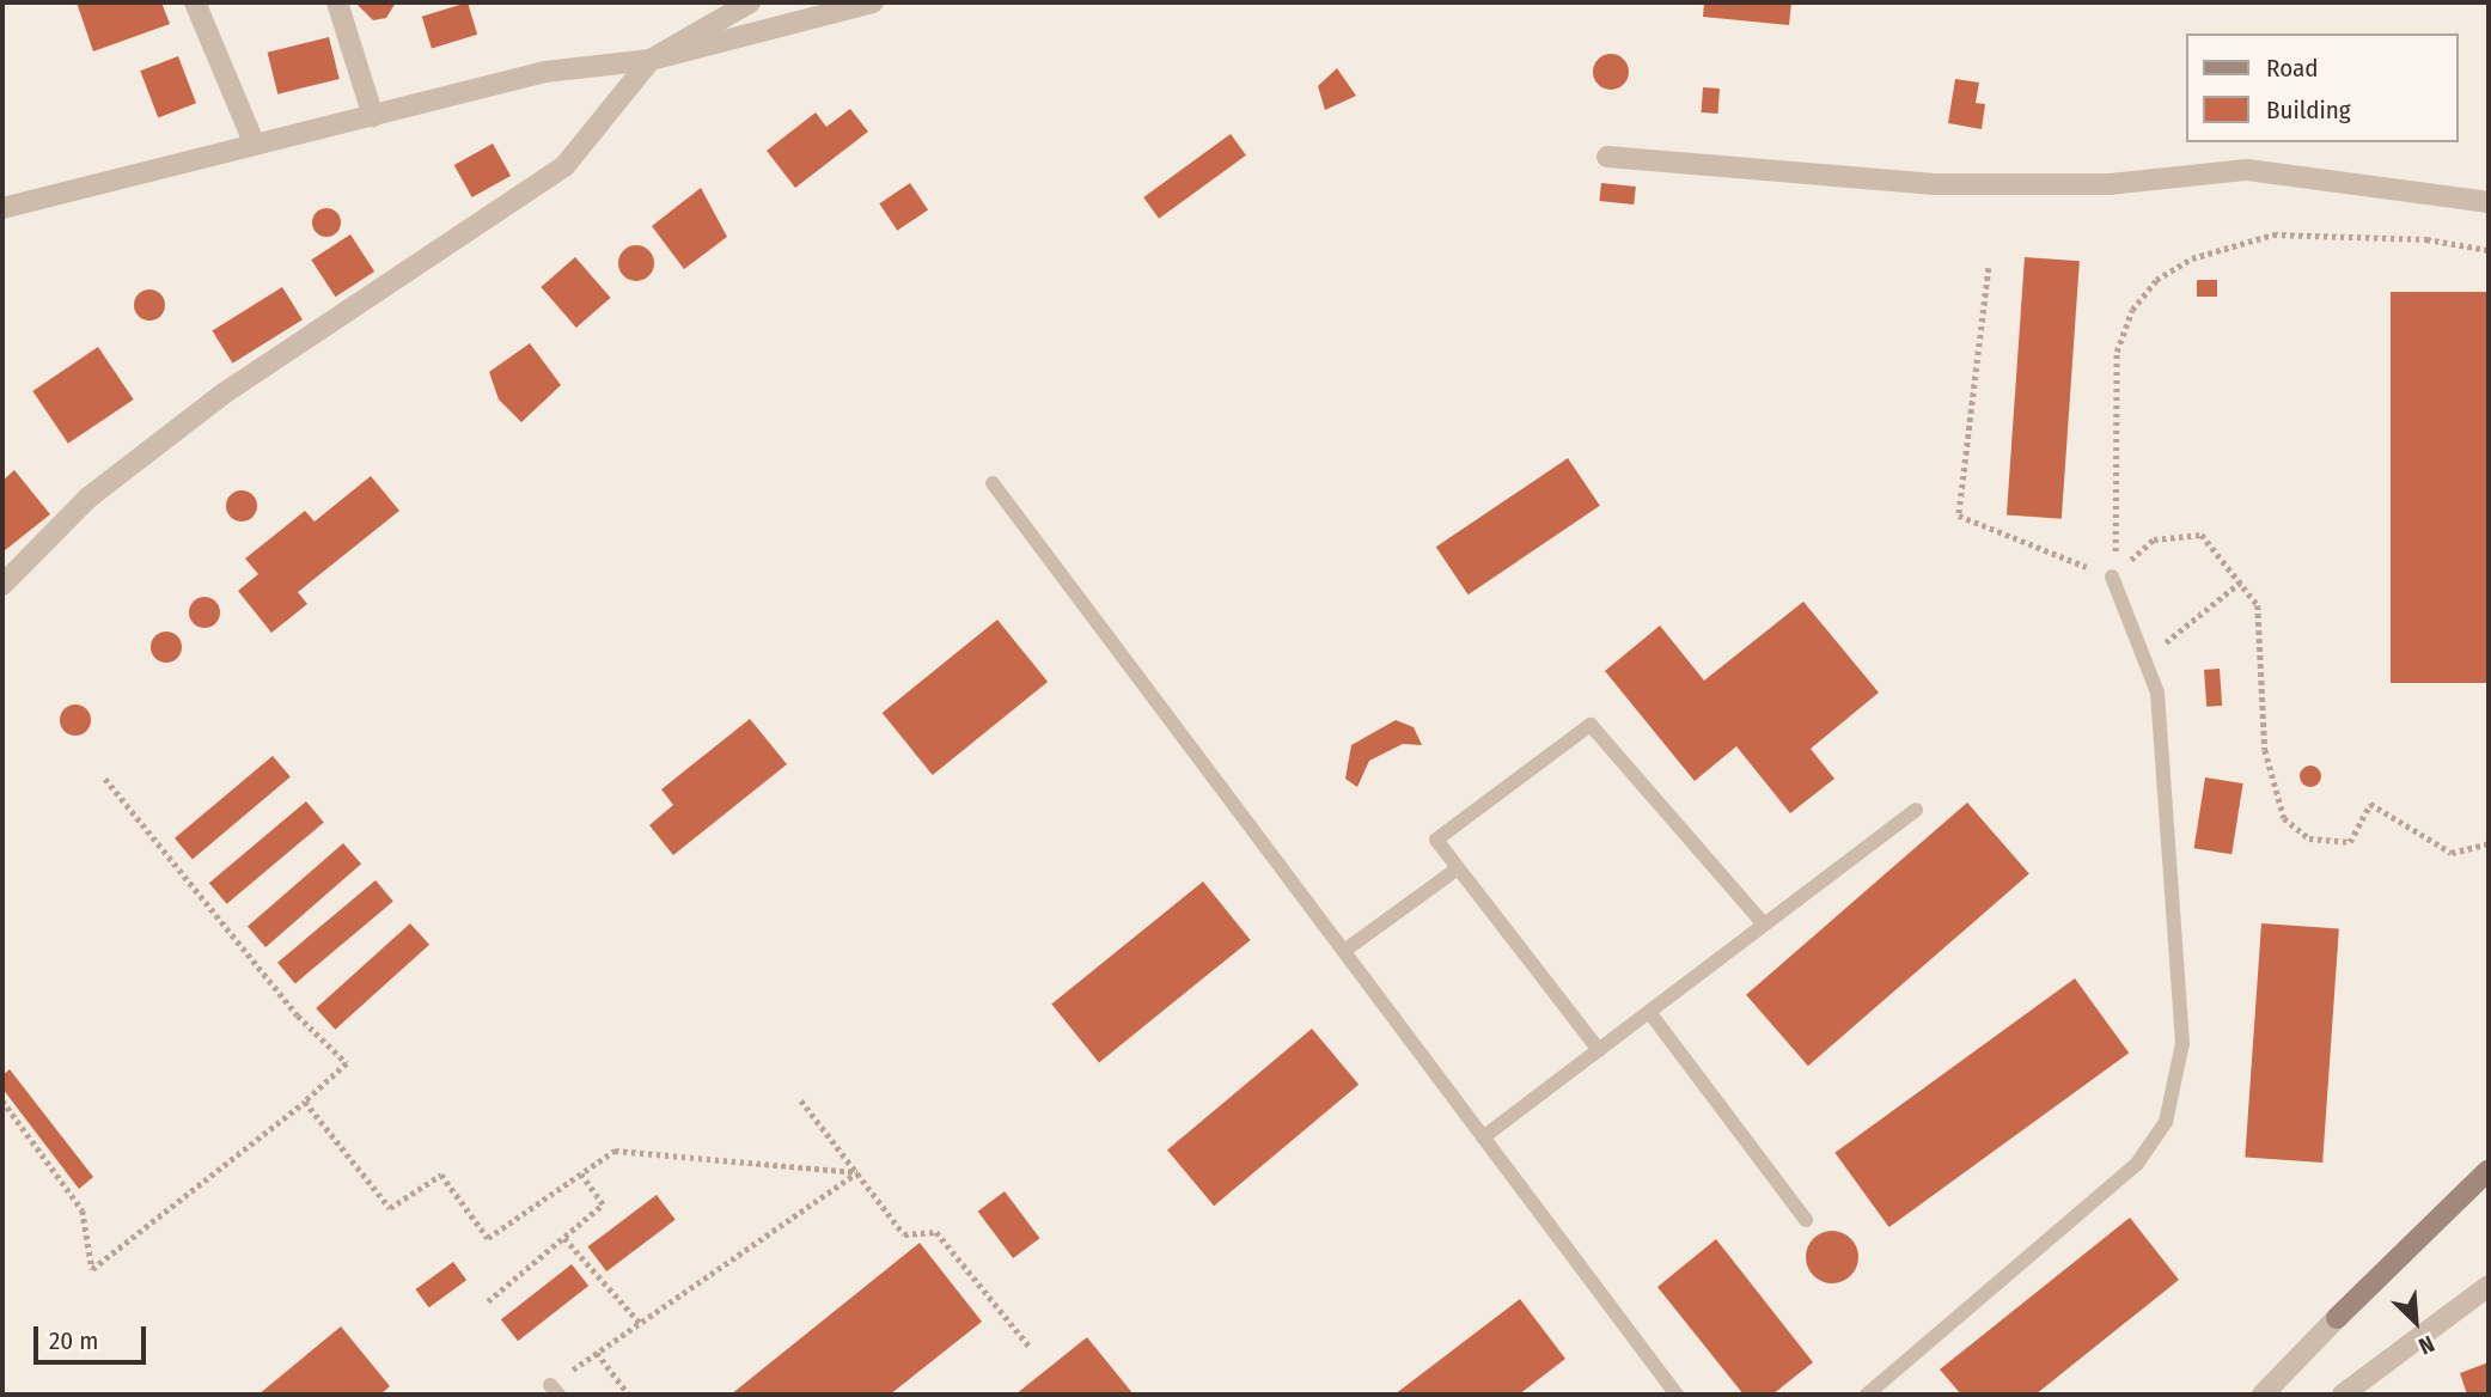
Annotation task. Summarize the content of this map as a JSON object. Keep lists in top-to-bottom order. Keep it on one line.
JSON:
{"legend":["Road","Building"],"scale_bar":"20 m","north":"bottom right"}
